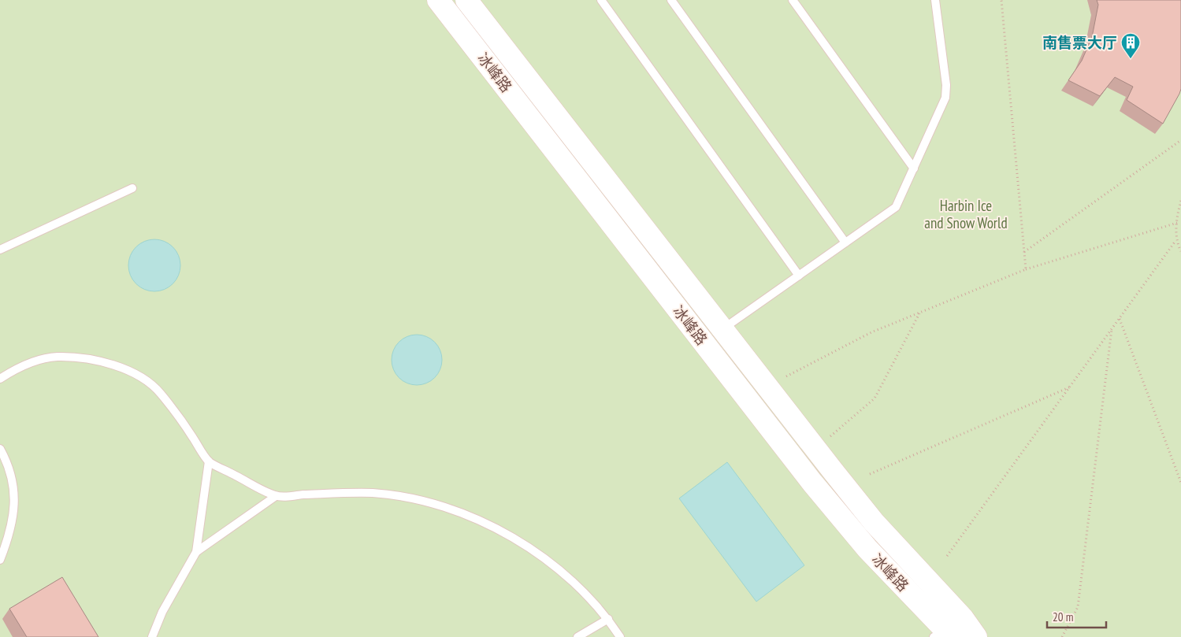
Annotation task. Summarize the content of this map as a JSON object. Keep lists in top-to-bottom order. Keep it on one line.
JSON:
{"streets":{"street":["冰峰路"]},"parks":["Harbin Ice and Snow World"],"places":{"building":["南售票大厅"]},"scale_bar":"20 m"}
